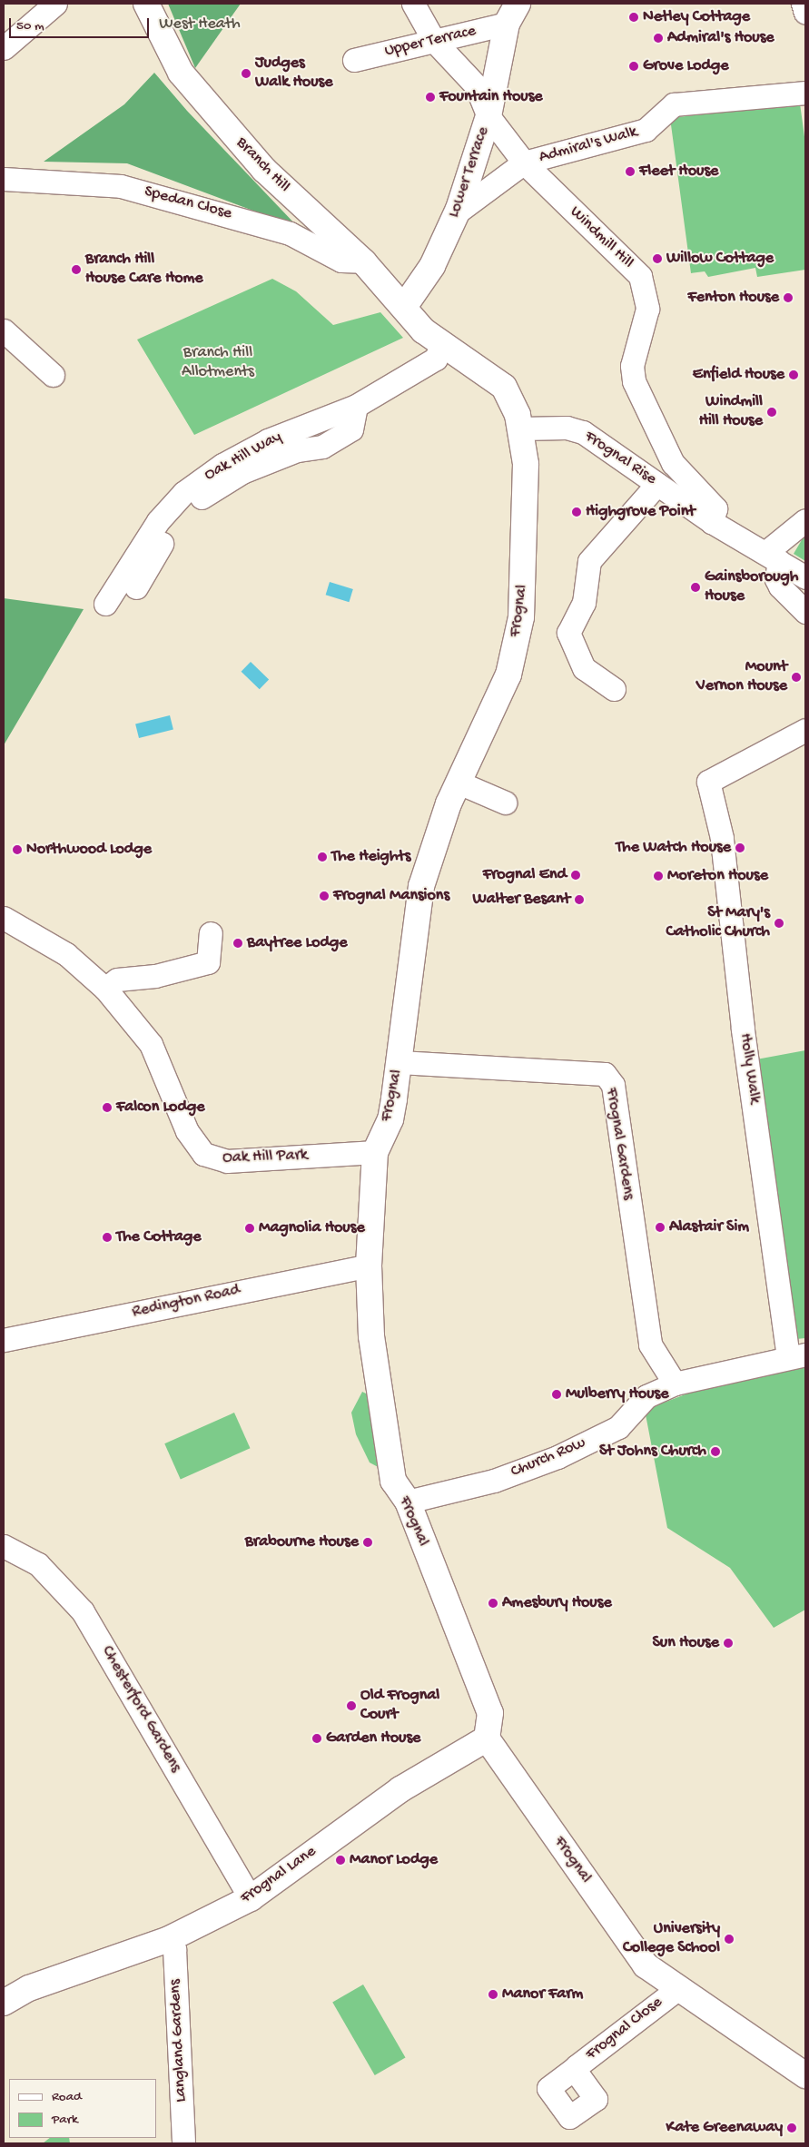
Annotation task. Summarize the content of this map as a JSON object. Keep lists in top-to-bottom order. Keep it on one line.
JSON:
{"streets":{"street":["Upper Terrace","Admiral's Walk","Branch Hill","Lower Terrace","Spedan Close","Windmill Hill","Oak Hill Way","Frognal Rise","Frognal","Holly Walk","Frognal Gardens","Oak Hill Park","Redington Road","Church Row","Chesterford Gardens","Frognal Lane","Frognal Close","Langland Gardens"]},"crossings":[["Upper Terrace","Lower Terrace"],["Upper Terrace","Windmill Hill"],["Admiral's Walk","Windmill Hill"],["Branch Hill","Lower Terrace"],["Branch Hill","Spedan Close"],["Lower Terrace","Windmill Hill"],["Windmill Hill","Frognal Rise"],["Frognal Rise","Frognal"],["Frognal","Frognal Gardens"],["Frognal","Oak Hill Park"],["Frognal","Redington Road"],["Frognal","Church Row"],["Frognal","Frognal Lane"],["Frognal","Frognal Close"],["Holly Walk","Church Row"],["Frognal Gardens","Church Row"],["Chesterford Gardens","Frognal Lane"],["Frognal Lane","Langland Gardens"]],"parks":["West Heath","Branch Hill Allotments"],"places":["Netley Cottage","Admiral's House","Grove Lodge","Judges Walk House","Fountain House","Fleet House","Willow Cottage","Branch Hill House Care Home","Fenton House","Enfield House","Windmill Hill House","Highgrove Point","Gainsborough House","Mount Vernon House","The Watch House","Northwood Lodge","The Heights","Frognal End","Moreton House","Frognal Mansions","Walter Besant","St Mary's Catholic Church","Baytree Lodge","Falcon Lodge","Alastair Sim","Magnolia House","The Cottage","Mulberry House","St Johns Church","Brabourne House","Amesbury House","Sun House","Old Frognal Court","Garden House","Manor Lodge","University College School","Manor Farm","Kate Greenaway"],"legend":["Road","Park"],"scale_bar":"50 m"}
